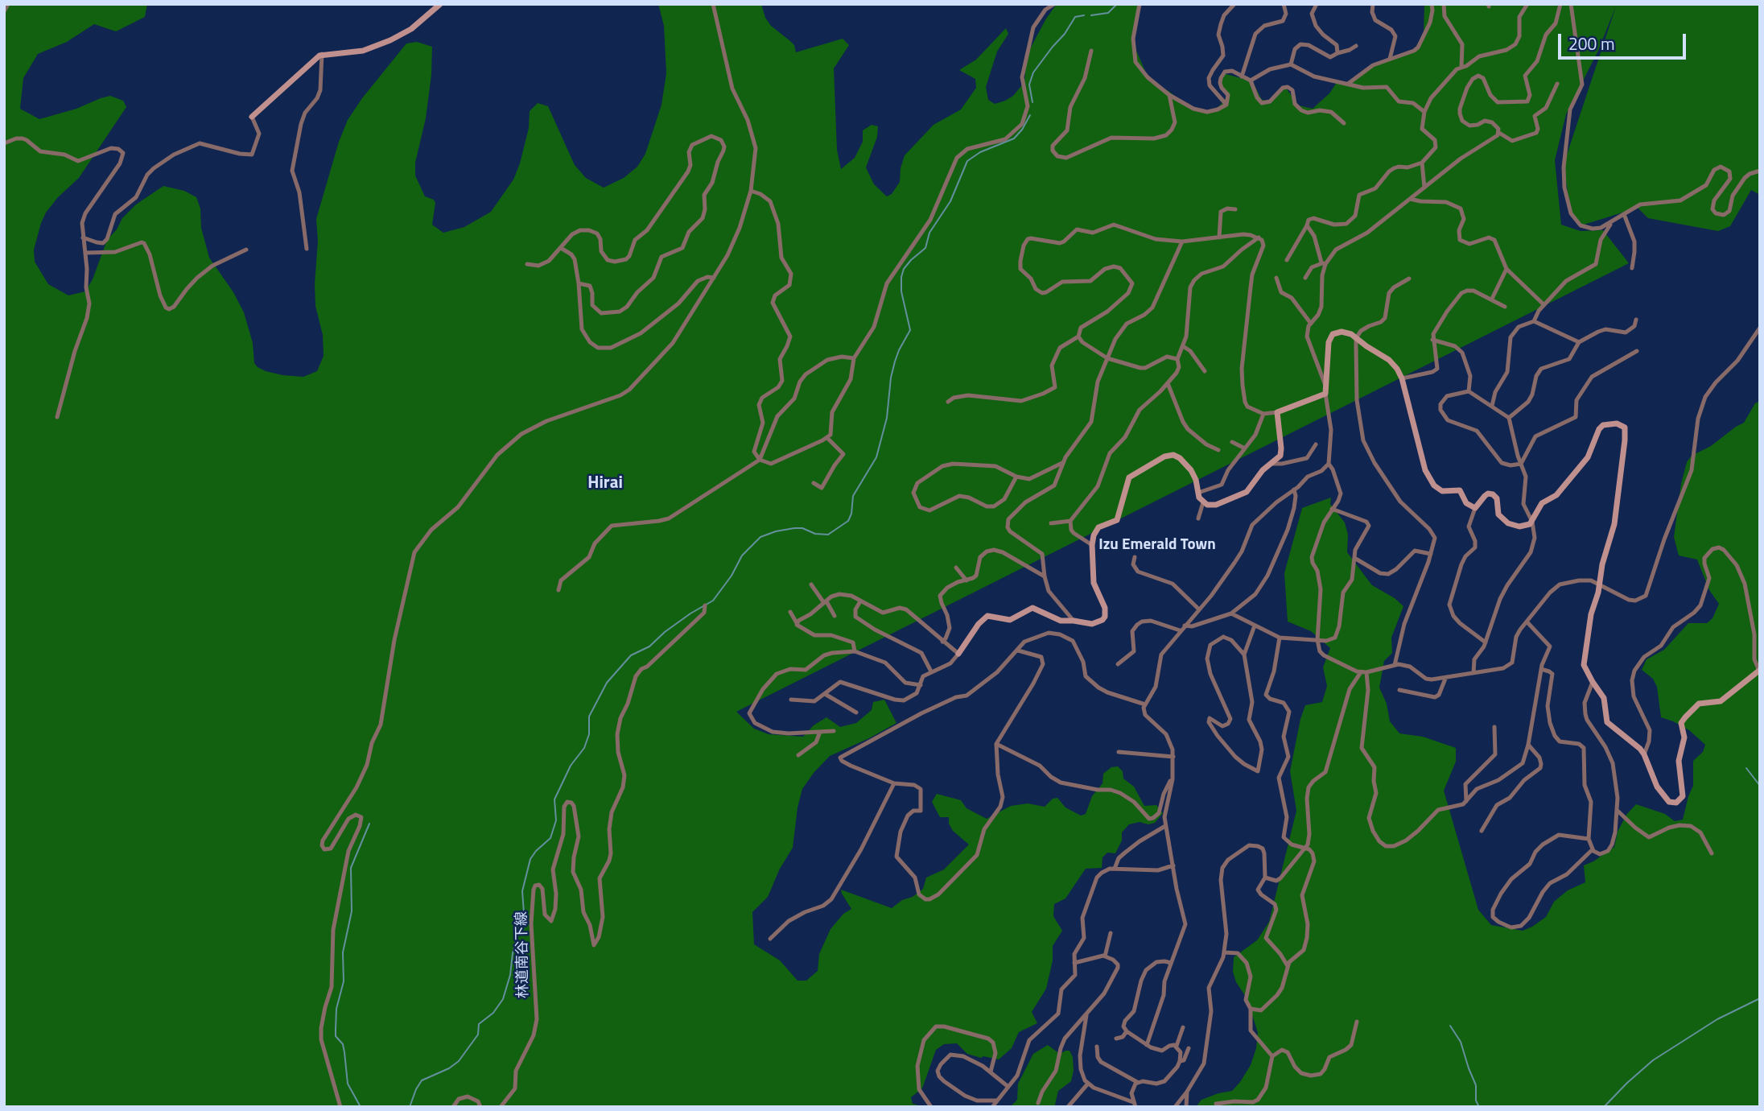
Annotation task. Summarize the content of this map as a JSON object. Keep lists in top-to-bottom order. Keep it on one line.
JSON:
{"streets":{"street":["林道南谷下線"]},"districts":["Hirai","Izu Emerald Town"],"scale_bar":"200 m"}
